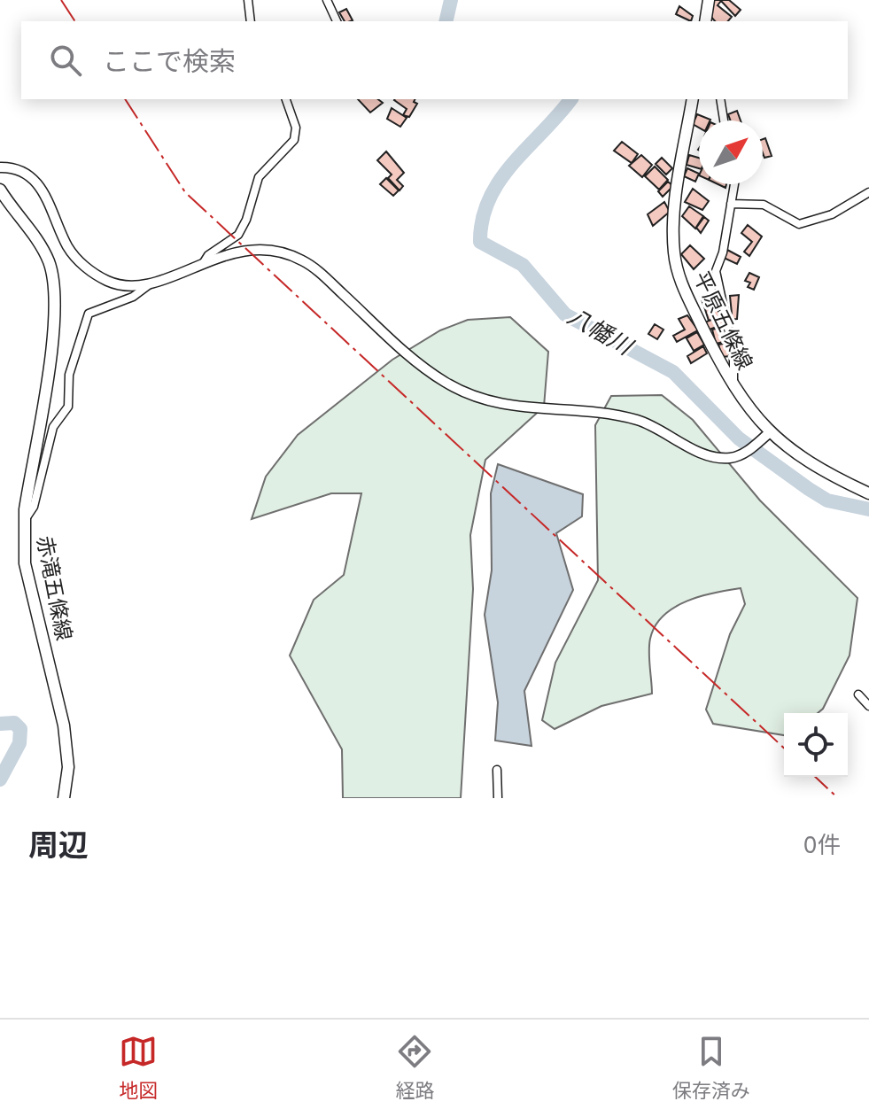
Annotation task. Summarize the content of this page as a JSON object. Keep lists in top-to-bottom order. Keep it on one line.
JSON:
{"streets":{"main road":["平原五條線","赤滝五條線"]},"water":["八幡川"],"north":"top right","page":{"search":"ここで検索","heading":["周辺","0件"],"nav":["地図","経路","保存済み"]}}
